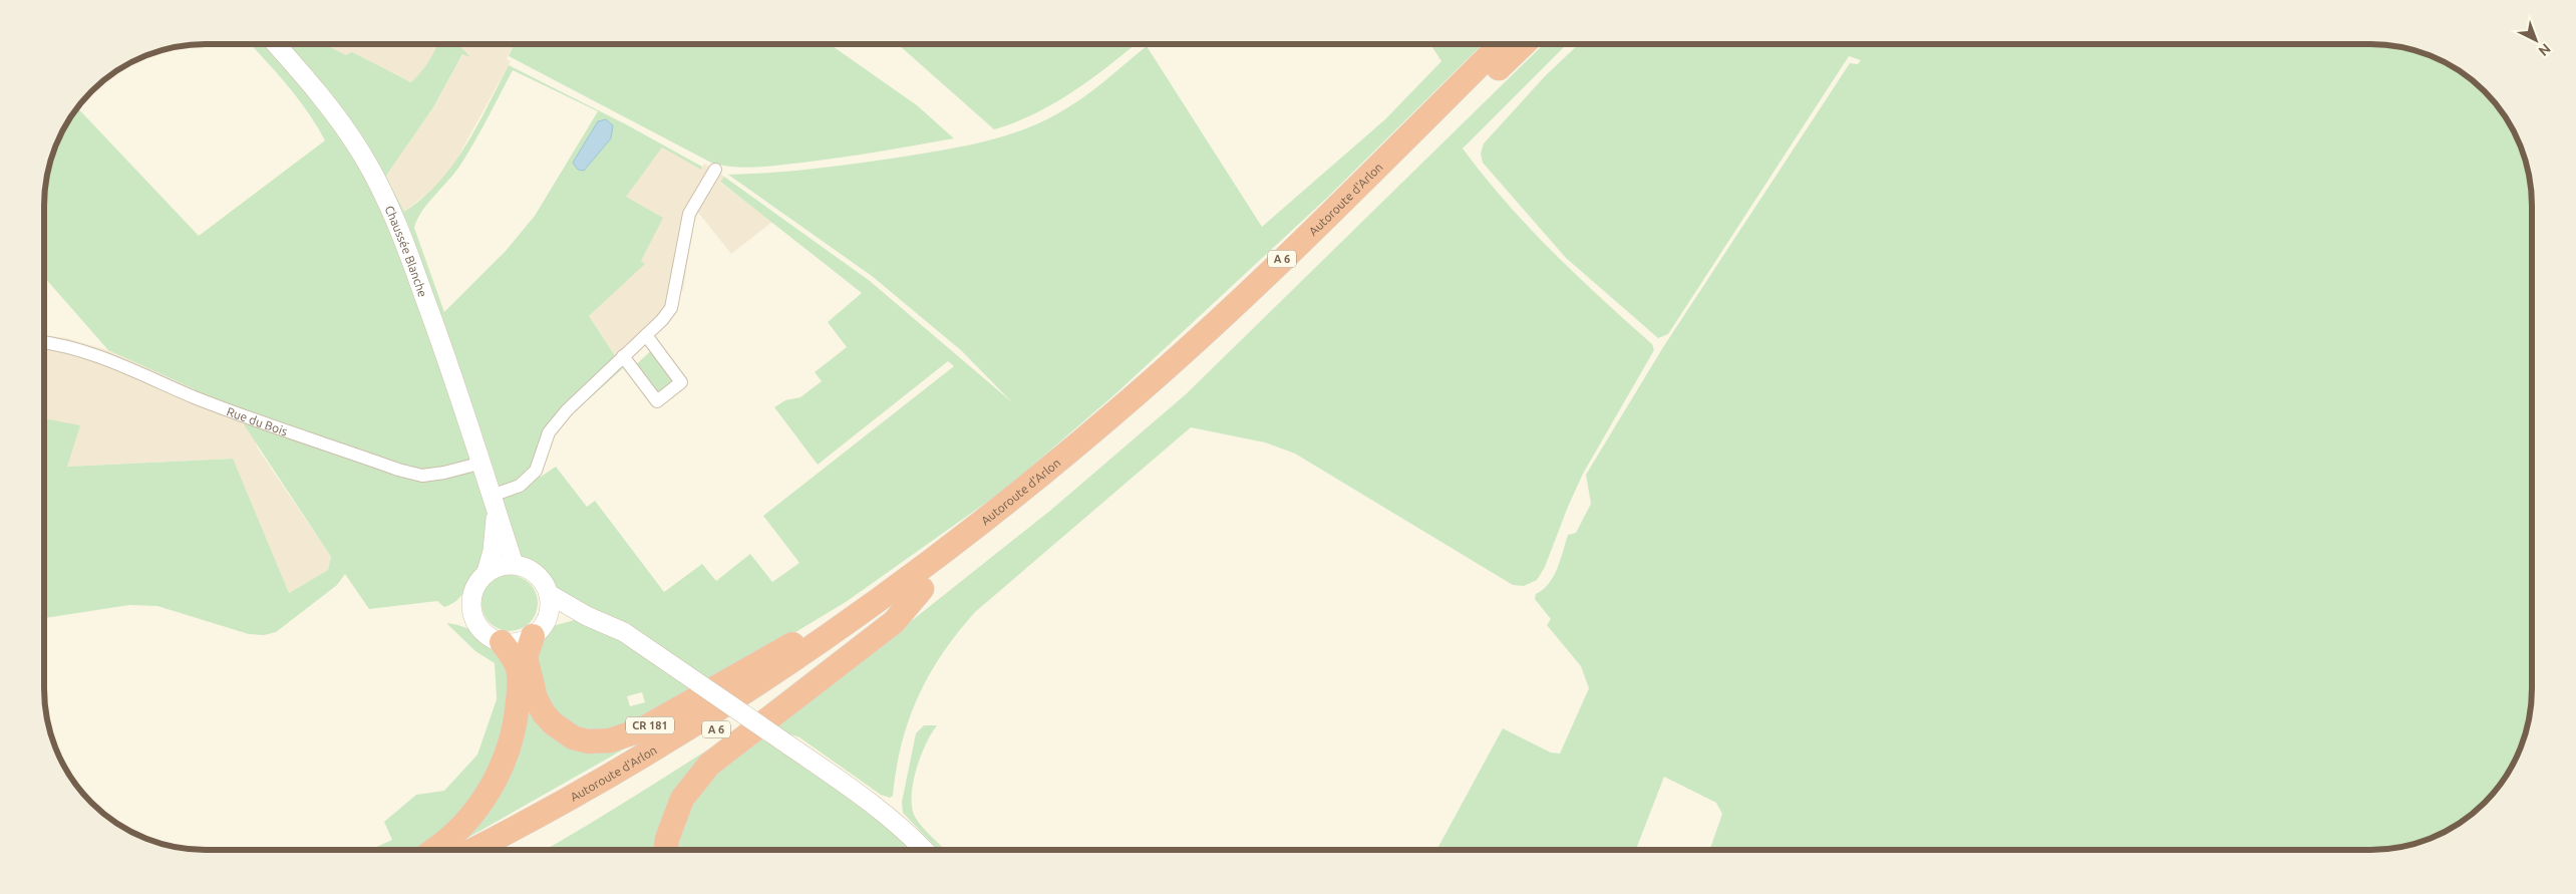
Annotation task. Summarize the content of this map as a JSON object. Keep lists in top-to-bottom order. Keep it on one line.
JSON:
{"streets":{"highway":["Autoroute d'Arlon","A 6","CR 181"],"main road":["Chaussée Blanche"],"street":["Rue du Bois"]},"crossings":[["Autoroute d'Arlon","A 6"],["Autoroute d'Arlon","CR 181"],["Chaussée Blanche","Rue du Bois"],["Chaussée Blanche","CR 181"]],"north":"bottom right"}
